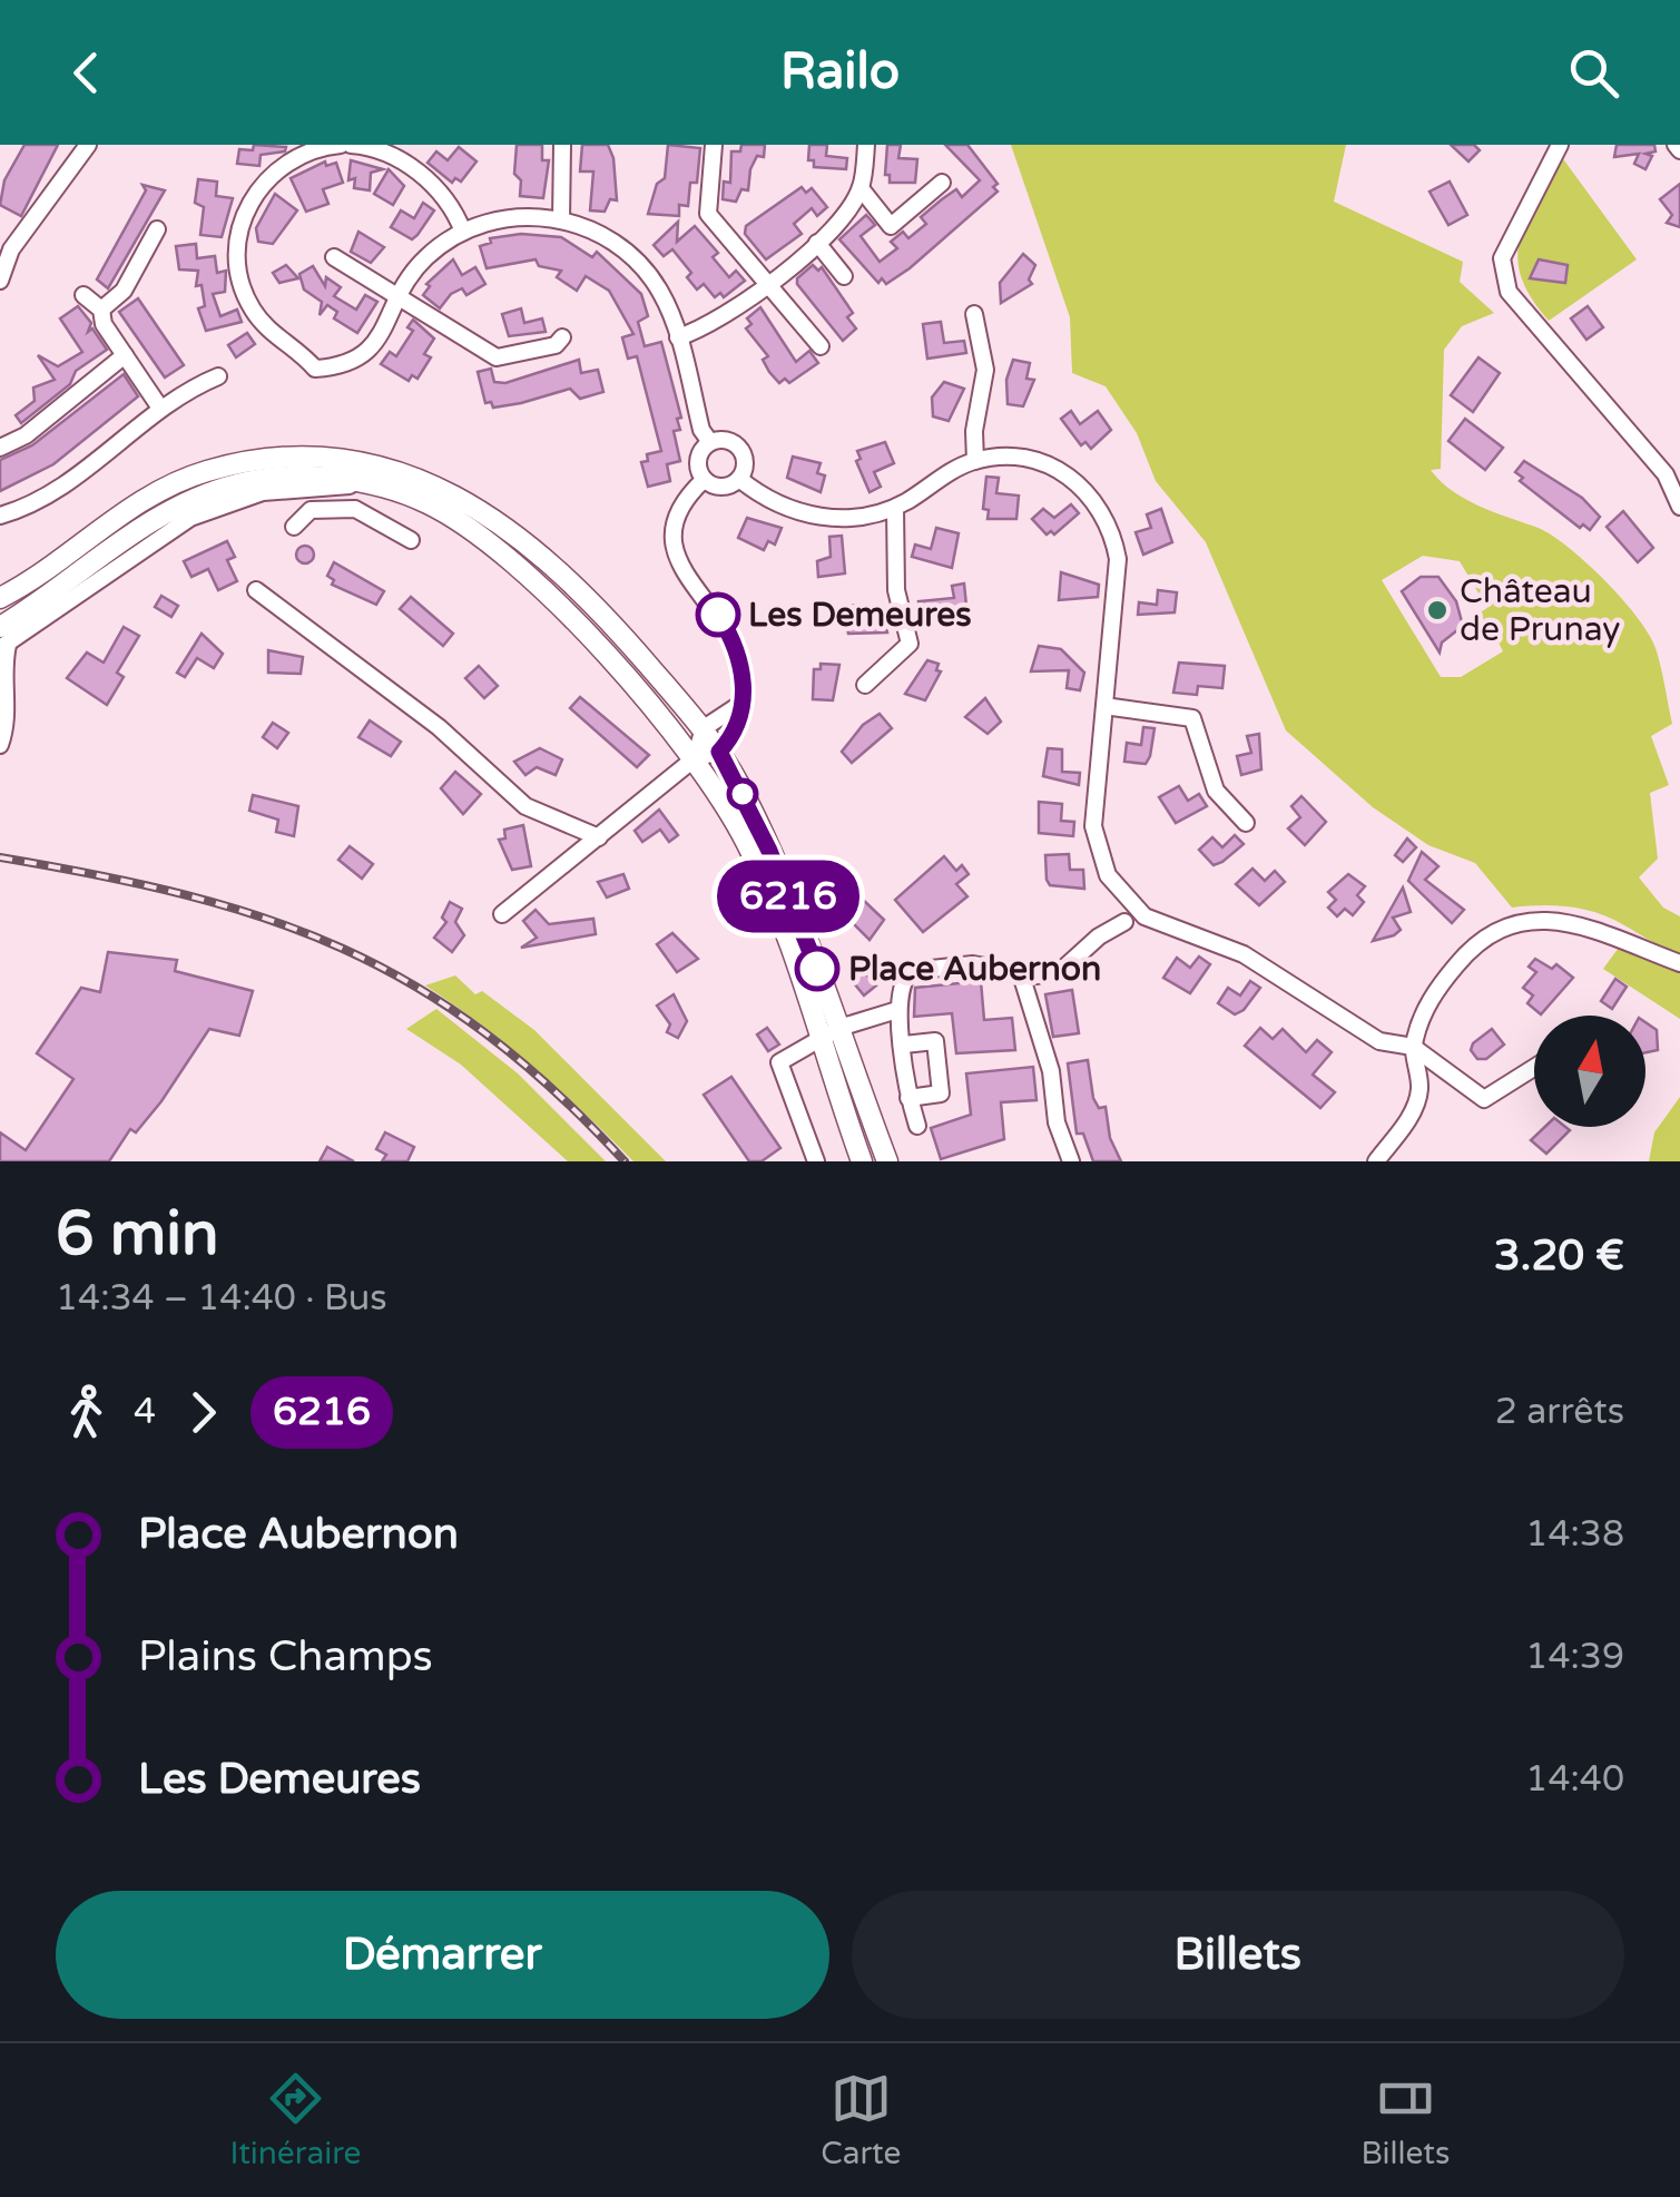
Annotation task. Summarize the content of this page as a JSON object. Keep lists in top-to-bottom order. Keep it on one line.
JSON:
{"places":["Château de Prunay","Les Demeures","Place Aubernon"],"lines":["bus line 6216"],"north":"top","page":{"header":"Railo","on_map":"6216","heading":["6 min","14:34 – 14:40 · Bus","3.20 €"],"legs":["4","6216","2 arrêts"],"list":[{"name":"Place Aubernon","value":"14:38"},{"name":"Plains Champs","value":"14:39"},{"name":"Les Demeures","value":"14:40"}],"buttons":["Démarrer","Billets"],"tabs":["Itinéraire","Carte","Billets"]}}
